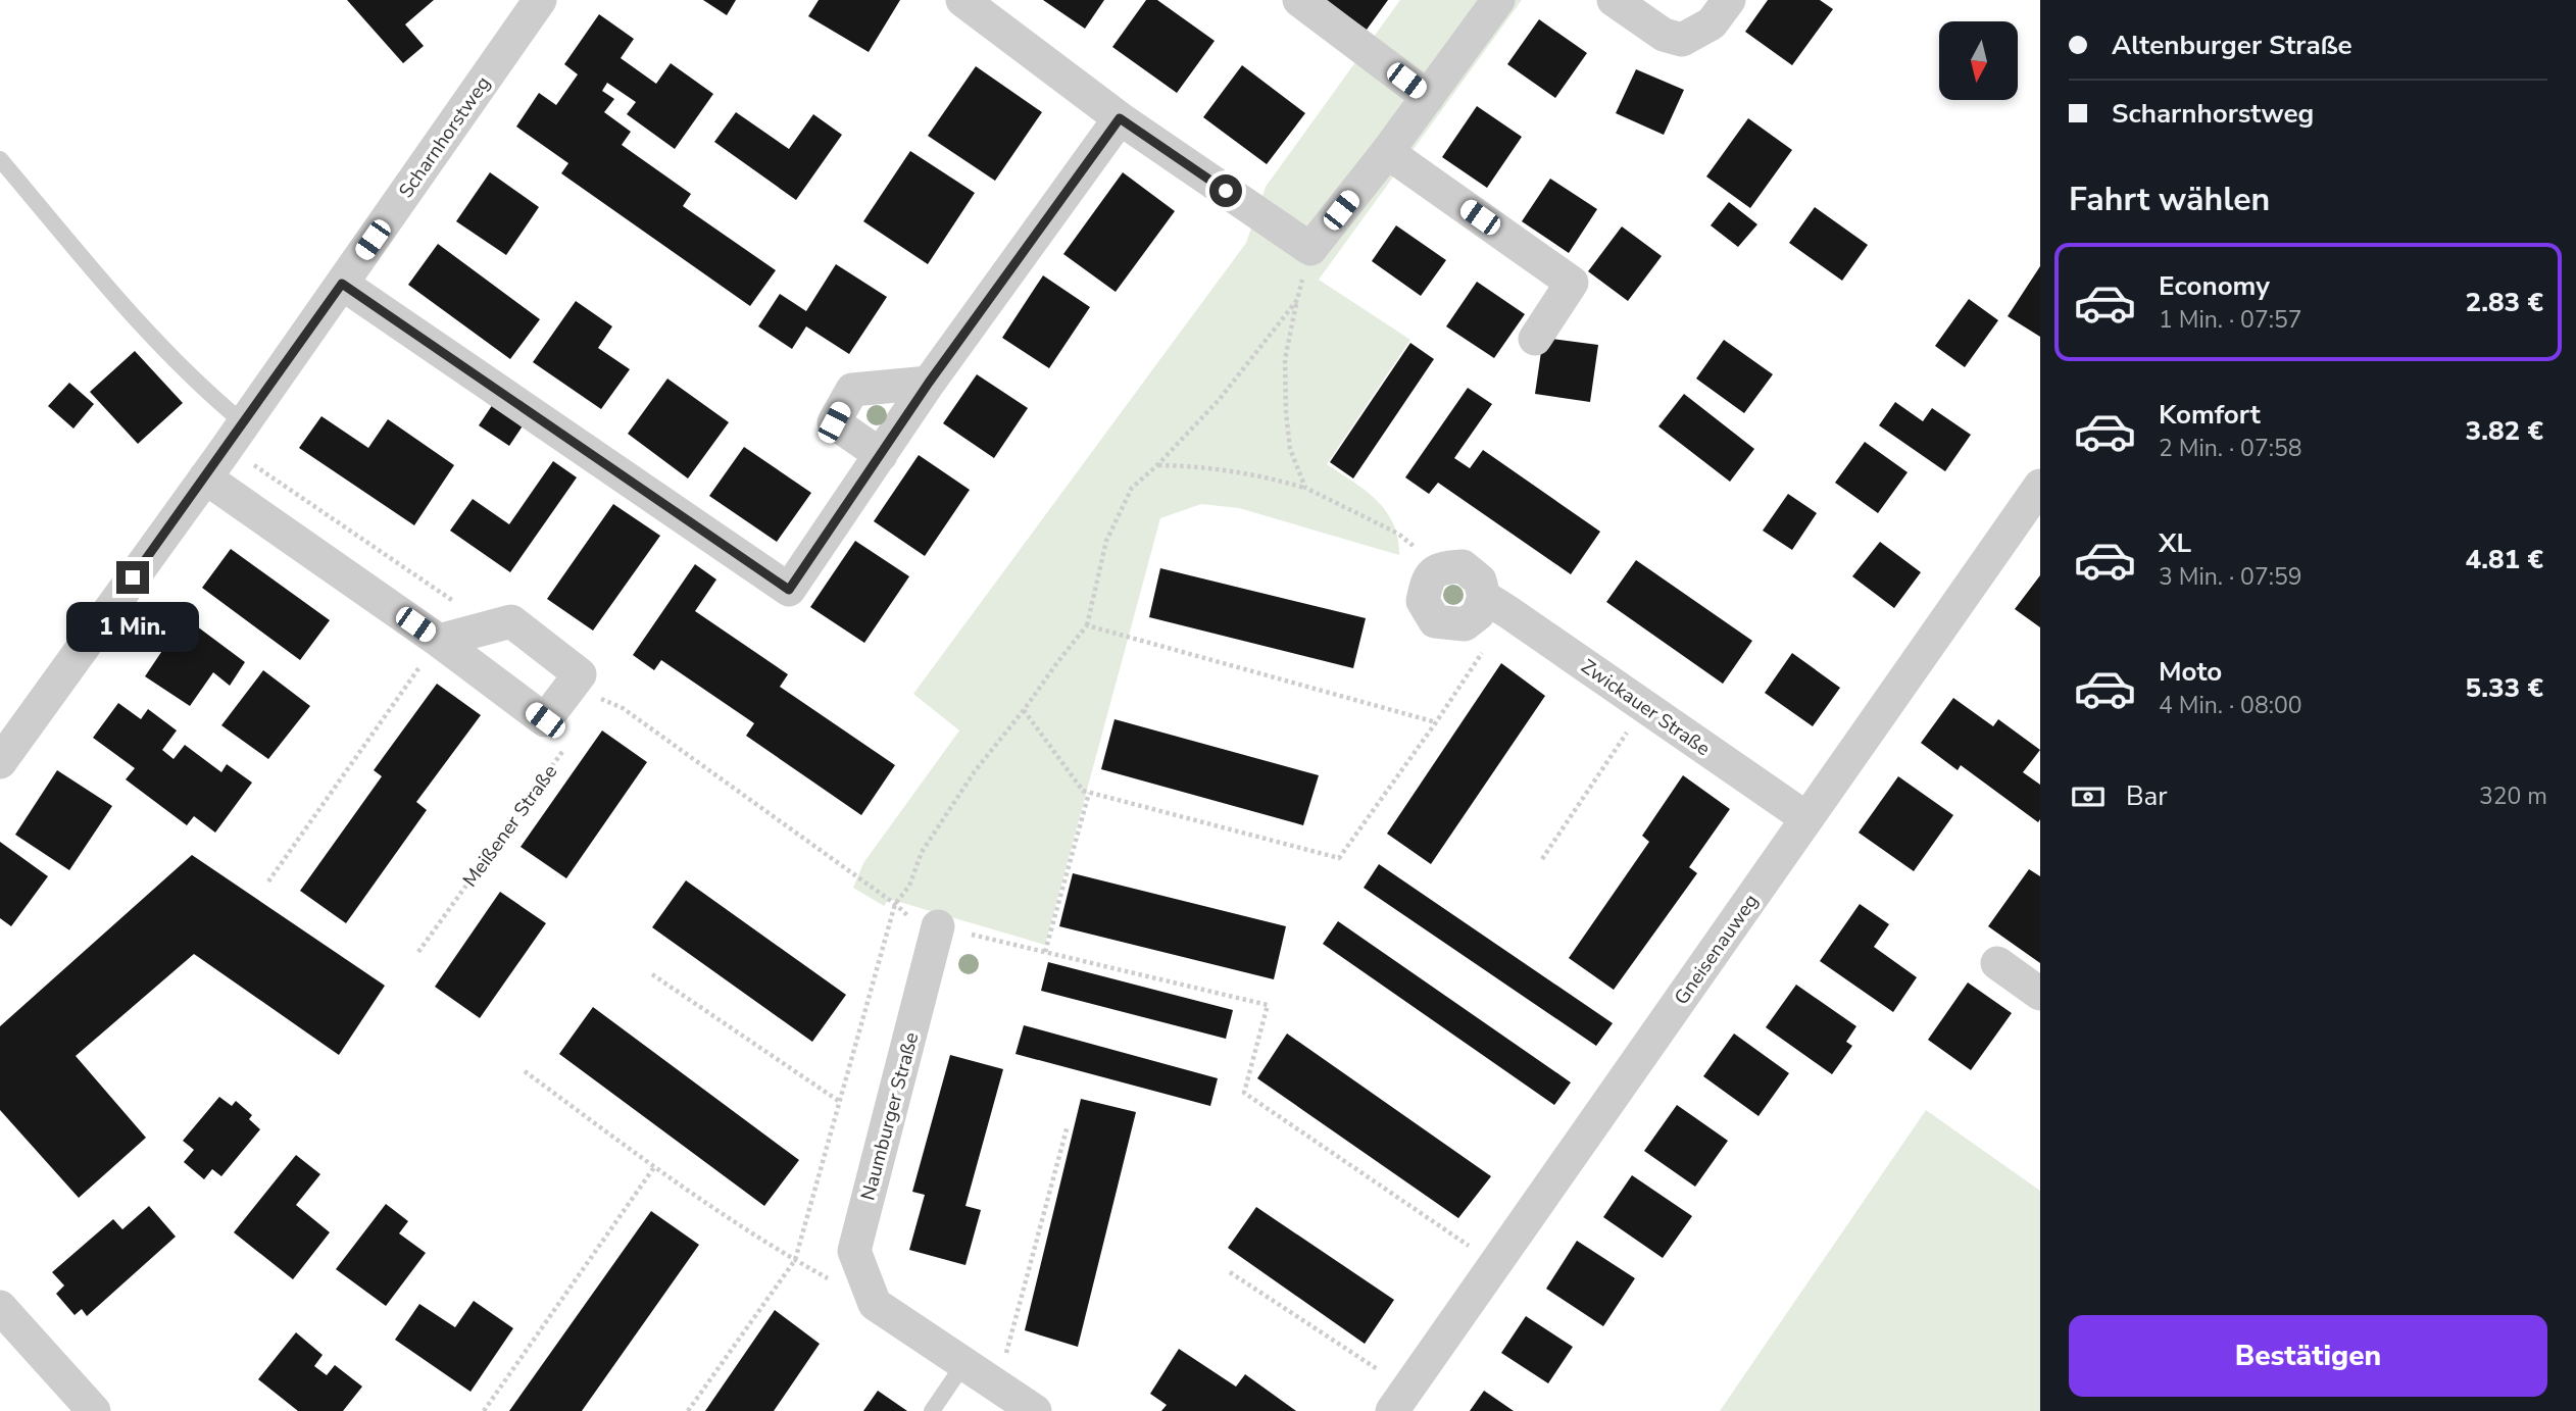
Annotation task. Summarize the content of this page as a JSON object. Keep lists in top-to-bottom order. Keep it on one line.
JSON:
{"streets":{"street":["Scharnhorstweg","Zwickauer Straße","Gneisenauweg","Naumburger Straße"],"path":["Meißener Straße"]},"crossings":[["Zwickauer Straße","Gneisenauweg"]],"north":"bottom","page":{"banner":["Altenburger Straße","Scharnhorstweg"],"heading":"Fahrt wählen","list":[{"name":"Economy","note":"1 Min. · 07:57","value":"2.83 €"},{"name":"Komfort","note":"2 Min. · 07:58","value":"3.82 €"},{"name":"XL","note":"3 Min. · 07:59","value":"4.81 €"},{"name":"Moto","note":"4 Min. · 08:00","value":"5.33 €"}],"bubble":"1 Min.","pay":["Bar","320 m"],"buttons":"Bestätigen"}}
